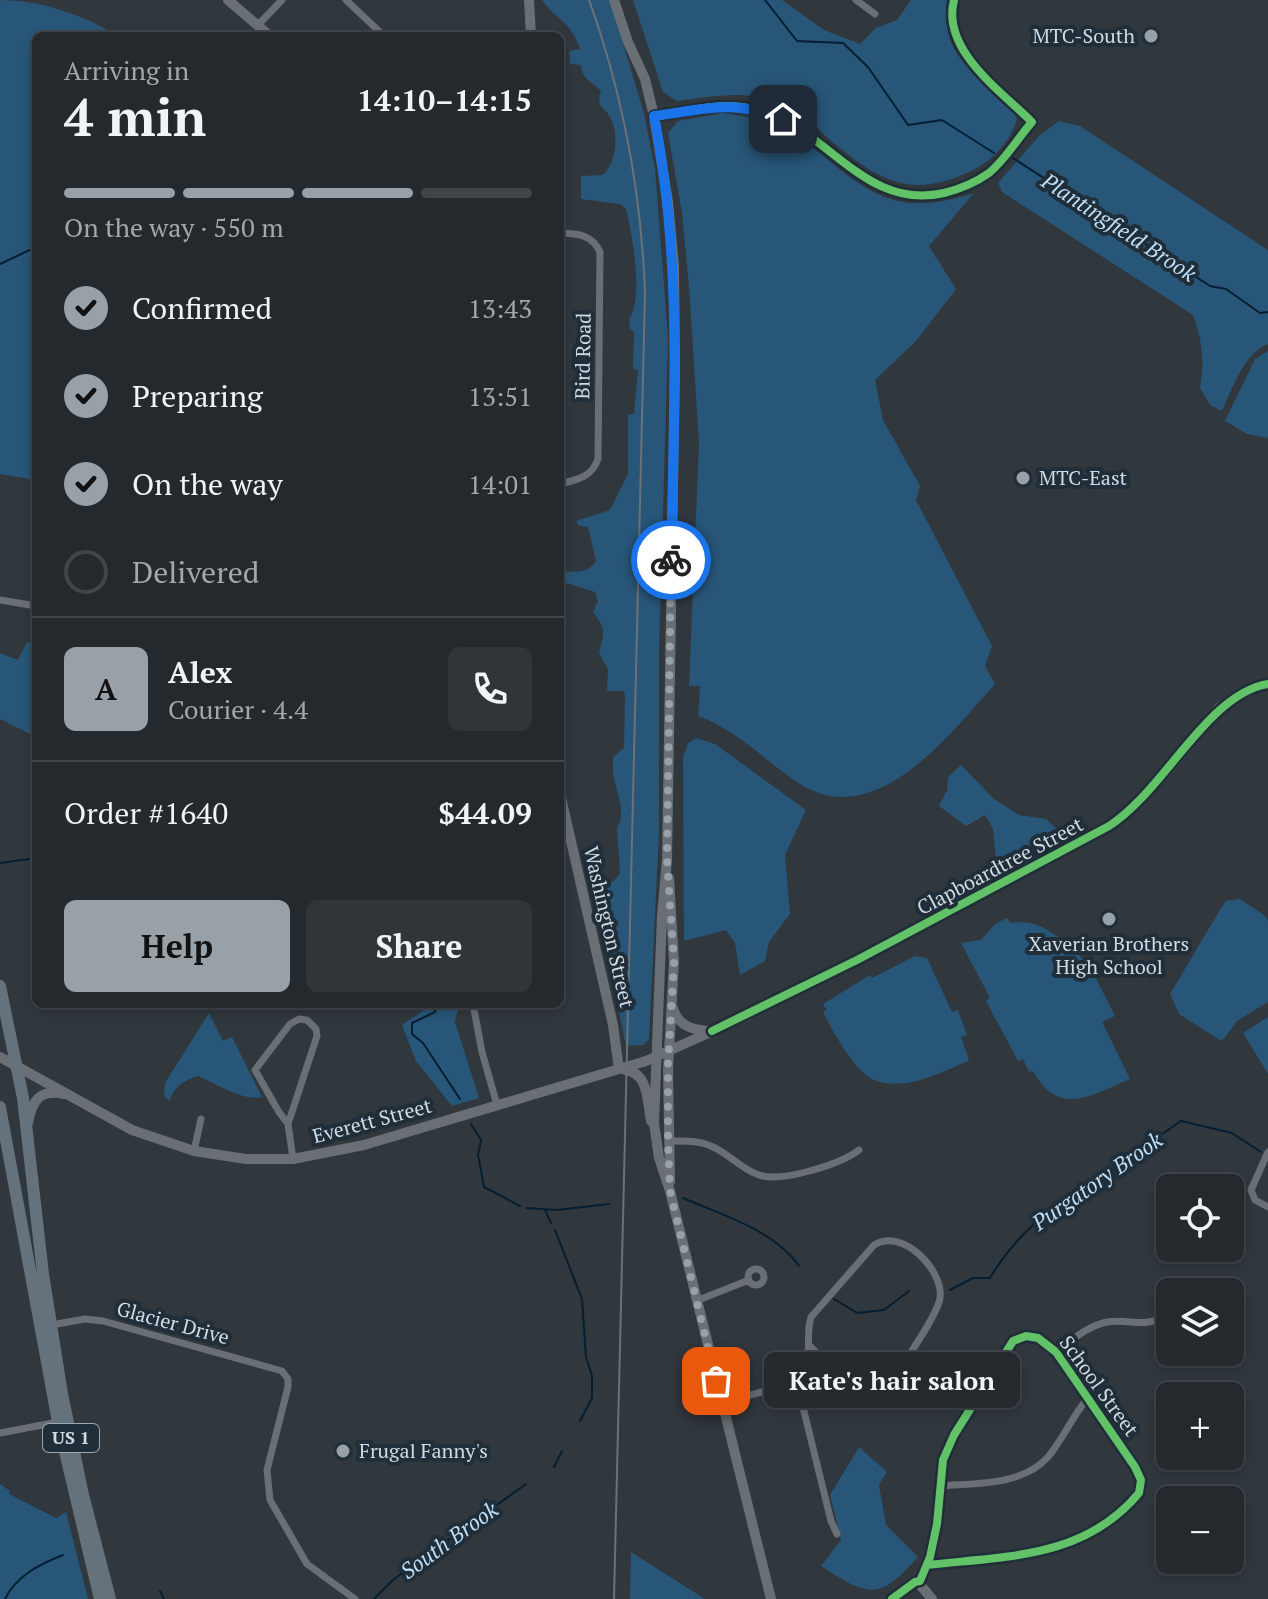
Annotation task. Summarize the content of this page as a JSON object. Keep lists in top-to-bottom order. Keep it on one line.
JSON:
{"streets":{"main road":["Clapboardtree Street","Washington Street","Everett Street","US 1"],"street":["Bird Road","Glacier Drive","School Street"]},"crossings":[["Clapboardtree Street","Everett Street"],["Washington Street","Everett Street"],["Everett Street","US 1"],["Glacier Drive","US 1"]],"water":["Plantingfield Brook","Purgatory Brook","South Brook"],"places":["MTC-South","MTC-East","Xaverian Brothers High School","Kate's hair salon","Frugal Fanny's"],"page":{"heading":["4 min","Arriving in","14:10–14:15"],"panel":["Alex","Courier · 4.4","Order #1640","$44.09"],"bar":"On the way · 550 m","list":[["Confirmed","13:43"],["Preparing","13:51"],["On the way","14:01"],"Delivered"],"round":"A","buttons":["Help","Share"],"map_buttons":["+","−"],"bubble":"Kate's hair salon"}}
